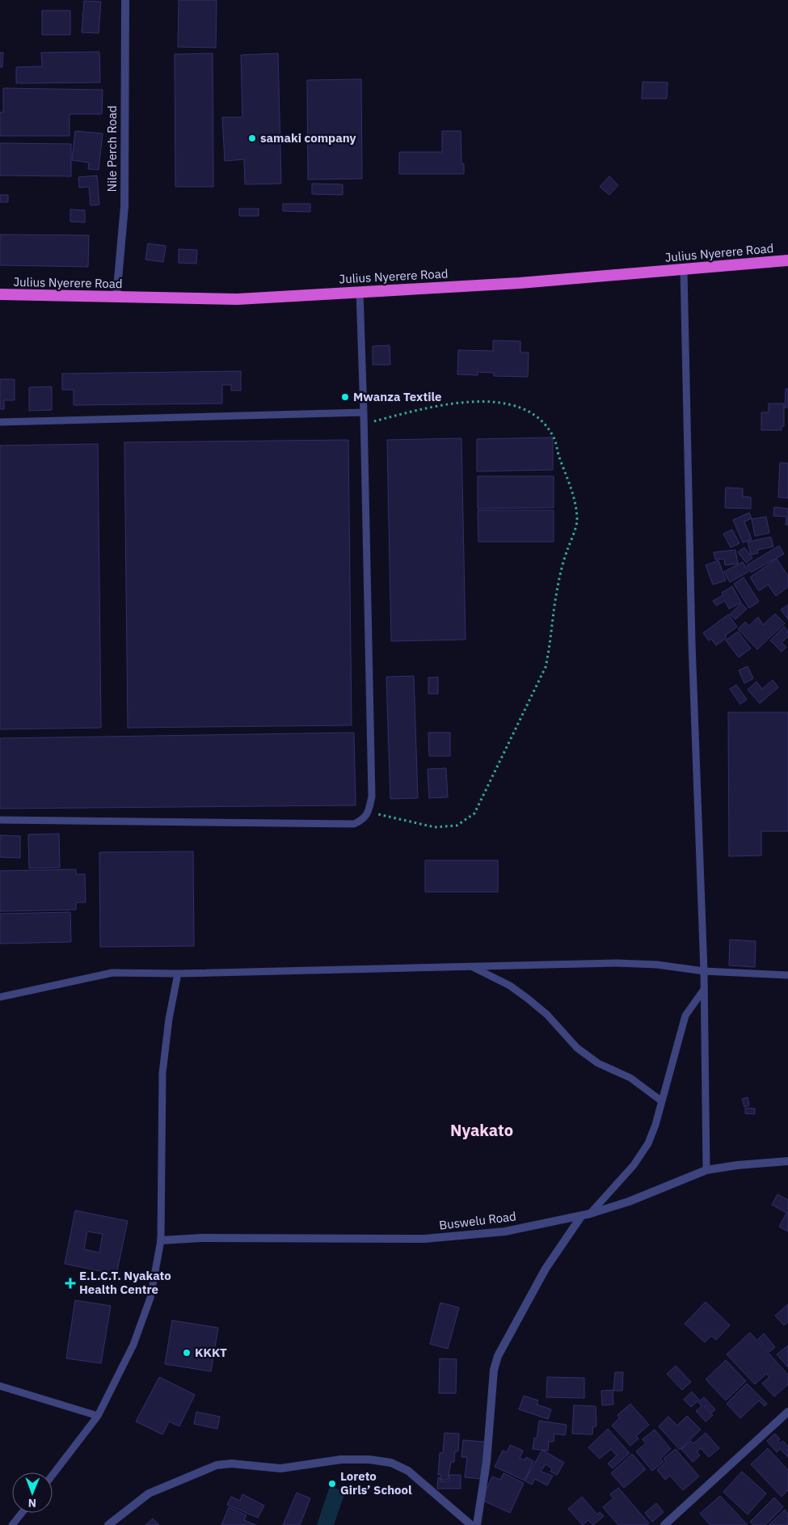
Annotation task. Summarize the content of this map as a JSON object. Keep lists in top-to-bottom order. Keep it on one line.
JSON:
{"streets":{"highway":["Julius Nyerere Road"],"street":["Nile Perch Road","Buswelu Road"]},"crossings":[["Nile Perch Road","Julius Nyerere Road"]],"districts":["Nyakato"],"places":{"other":["samaki company","Mwanza Textile","KKKT","Loreto Girls’ School"],"health":["E.L.C.T. Nyakato Health Centre"]},"north":"bottom"}
